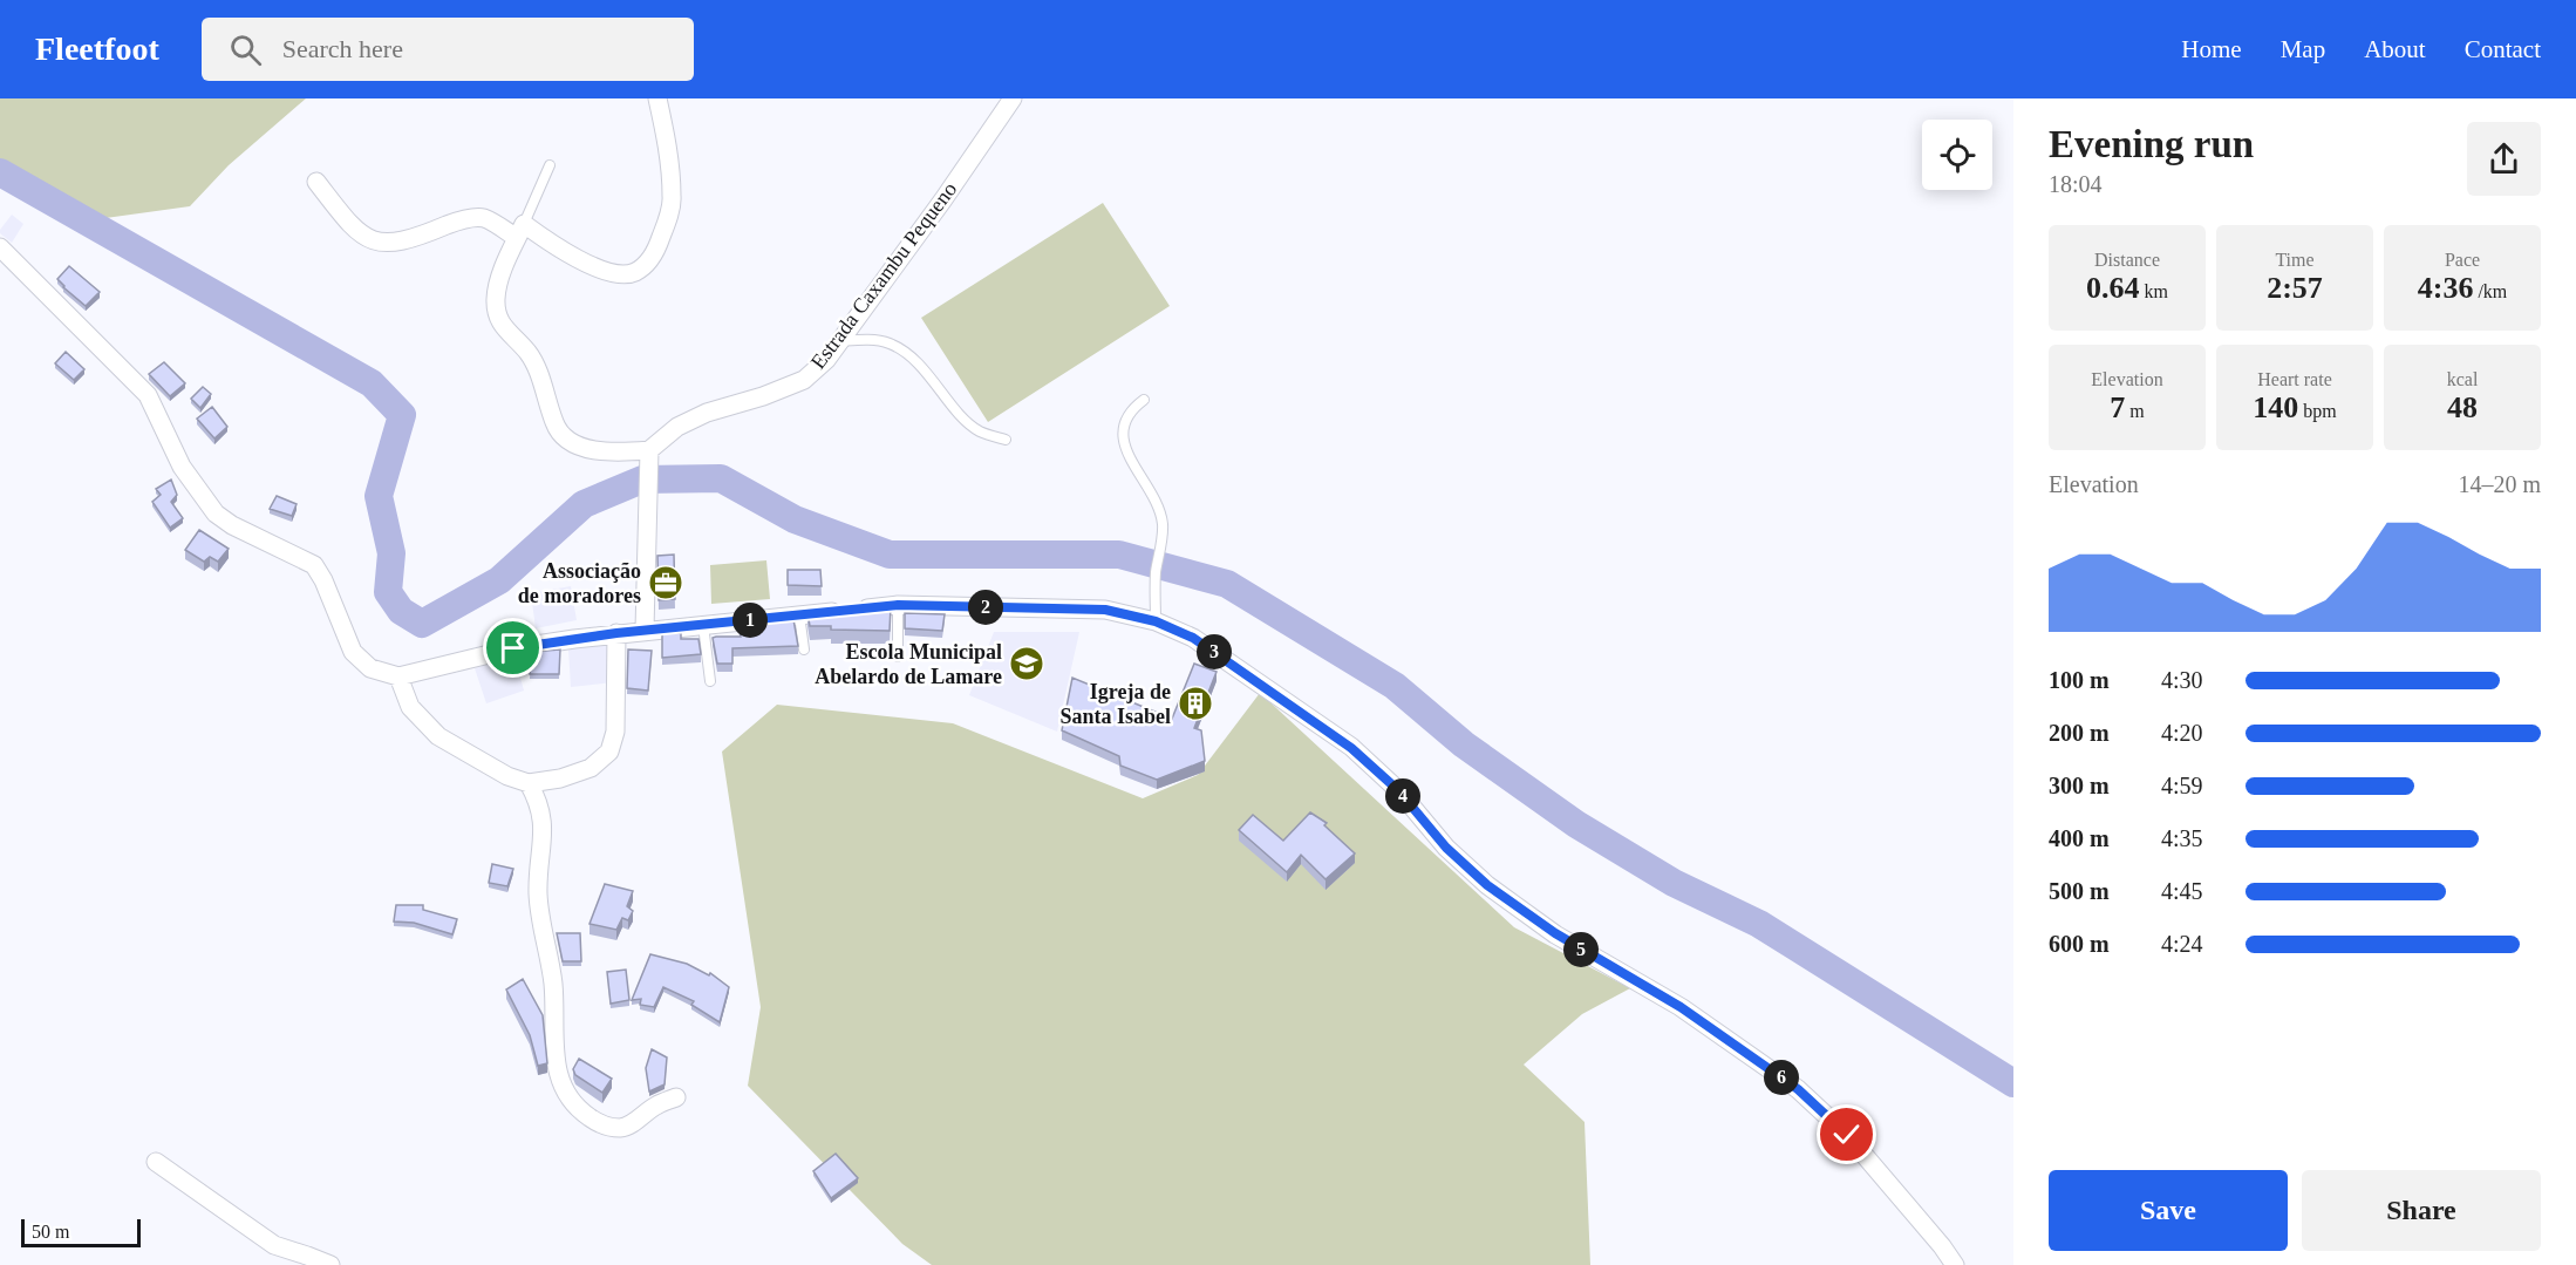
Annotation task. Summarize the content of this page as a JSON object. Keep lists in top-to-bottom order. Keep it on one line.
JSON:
{"streets":{"street":["Estrada Caxambu Pequeno"]},"places":{"office":["Associação de moradores"],"school or university":["Escola Municipal Abelardo de Lamare"],"building":["Igreja de Santa Isabel"]},"scale_bar":"50 m","page":{"header":"Fleetfoot","search":"Search here","nav":["Home","Map","About","Contact"],"heading":["Evening run","18:04"],"stats":[["Distance","0.64 km"],["Time","2:57"],["Pace","4:36 /km"],["Elevation","7 m"],["Heart rate","140 bpm"],["kcal","48"]],"chart":["Elevation","14–20 m"],"pins":["2","1","3","4","5","6"],"list":[{"name":"100 m","note":"4:30"},{"name":"200 m","note":"4:20"},{"name":"300 m","note":"4:59"},{"name":"400 m","note":"4:35"},{"name":"500 m","note":"4:45"},{"name":"600 m","note":"4:24"}],"buttons":["Save","Share"],"scale":"50 m"}}
